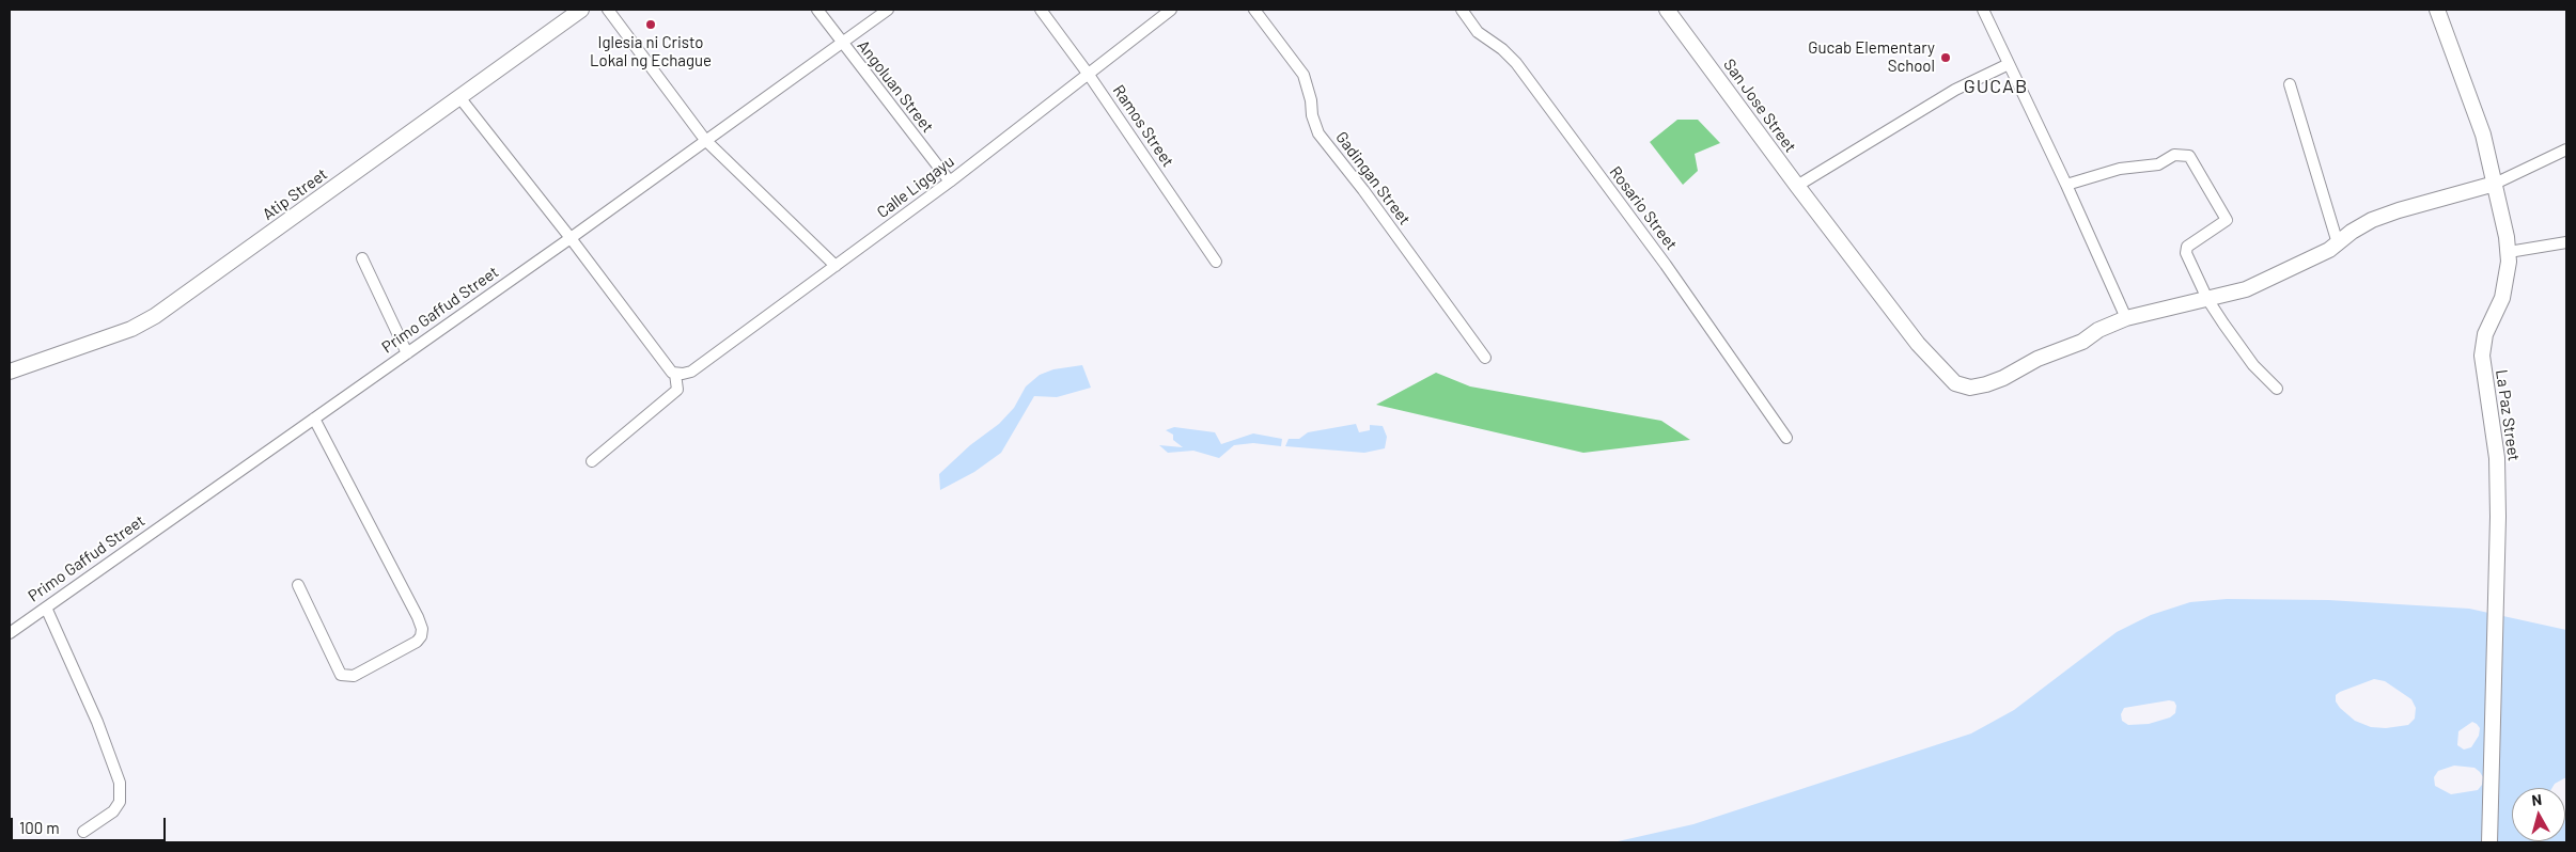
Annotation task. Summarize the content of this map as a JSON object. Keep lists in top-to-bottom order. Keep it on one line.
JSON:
{"streets":{"street":["Angoluan Street","San Jose Street","Ramos Street","Gadingan Street","Calle Liggayu","Atip Street","Rosario Street","Primo Gaffud Street","La Paz Street"]},"crossings":[["Angoluan Street","Calle Liggayu"],["Angoluan Street","Primo Gaffud Street"],["San Jose Street","La Paz Street"],["Ramos Street","Calle Liggayu"]],"districts":["GUCAB"],"places":["Iglesia ni Cristo Lokal ng Echague","Gucab Elementary School"],"scale_bar":"100 m","north":"top"}
